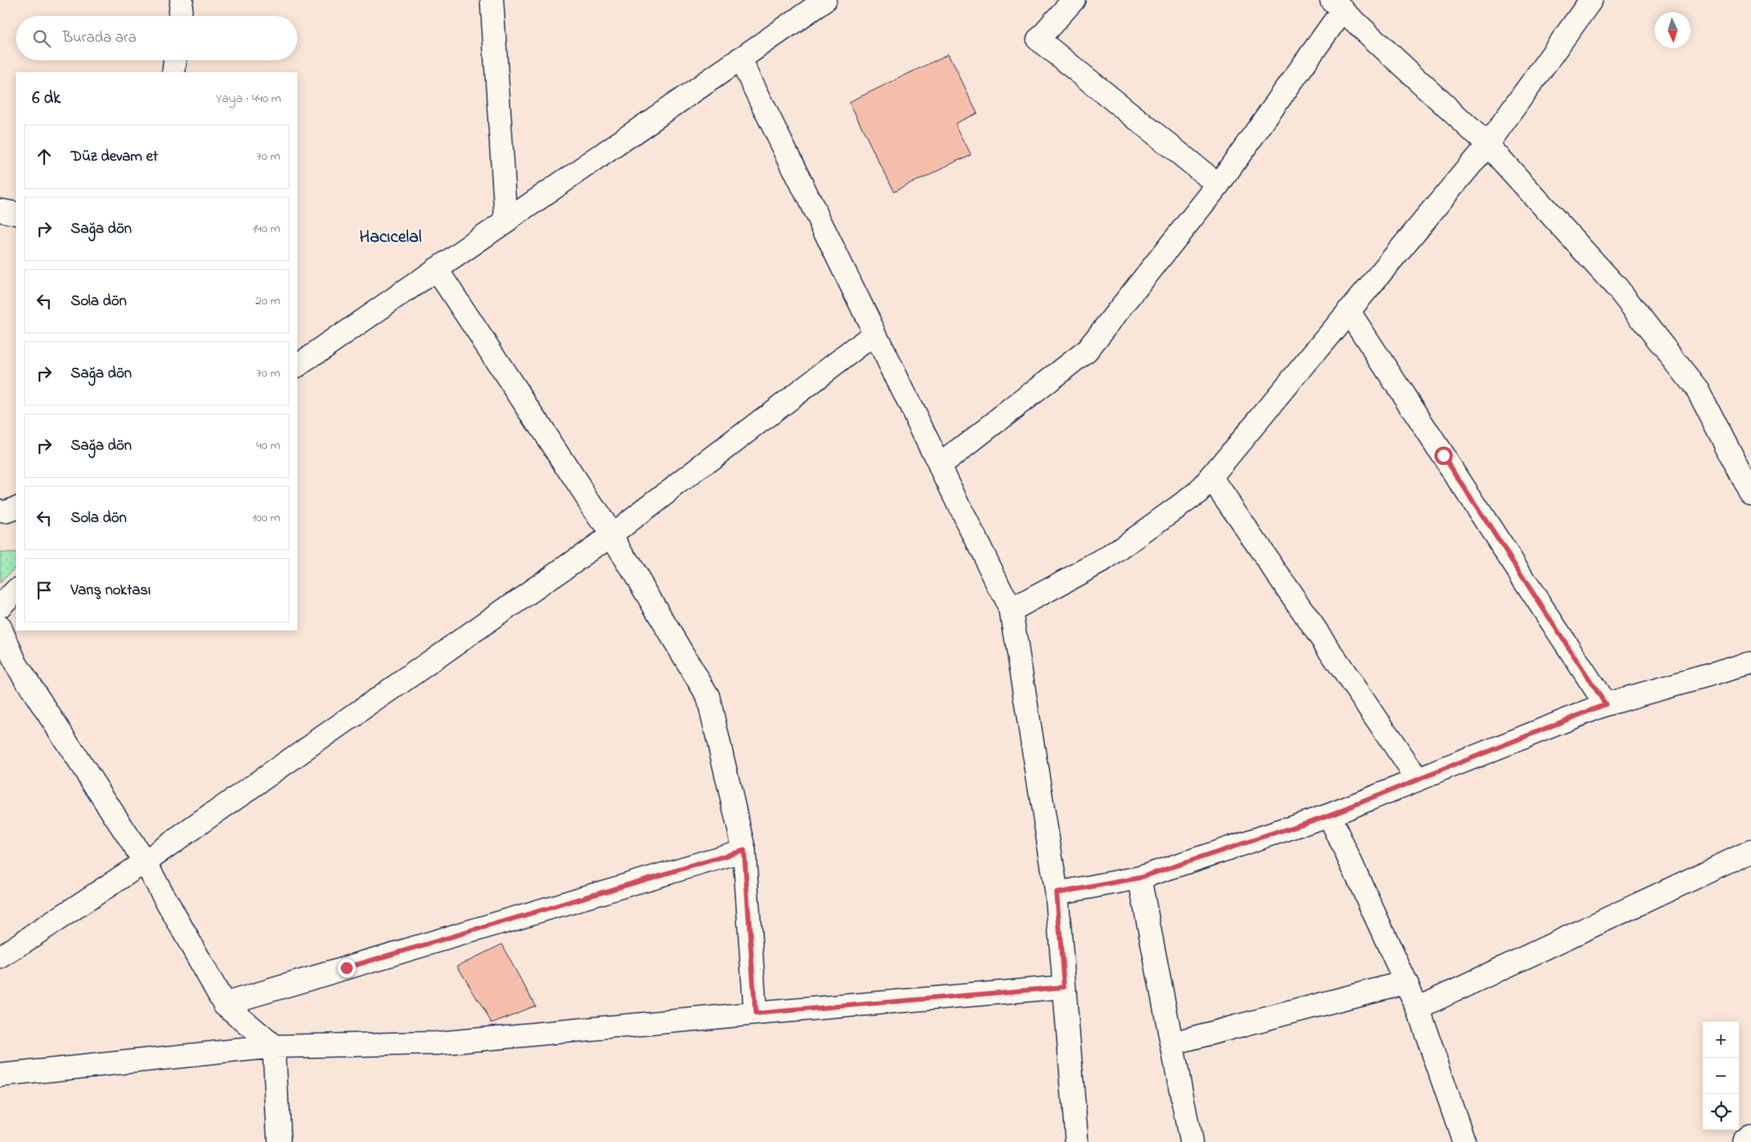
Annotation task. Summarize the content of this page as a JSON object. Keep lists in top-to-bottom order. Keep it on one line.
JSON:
{"districts":["Hacıcelal"],"north":"bottom","page":{"search":"Burada ara","heading":["6 dk","Yaya · 440 m"],"list":[["Düz devam et","70 m"],["Sağa dön","140 m"],["Sola dön","20 m"],["Sağa dön","70 m"],["Sağa dön","40 m"],["Sola dön","100 m"],"Varış noktası"],"map_buttons":["+","−"]}}
